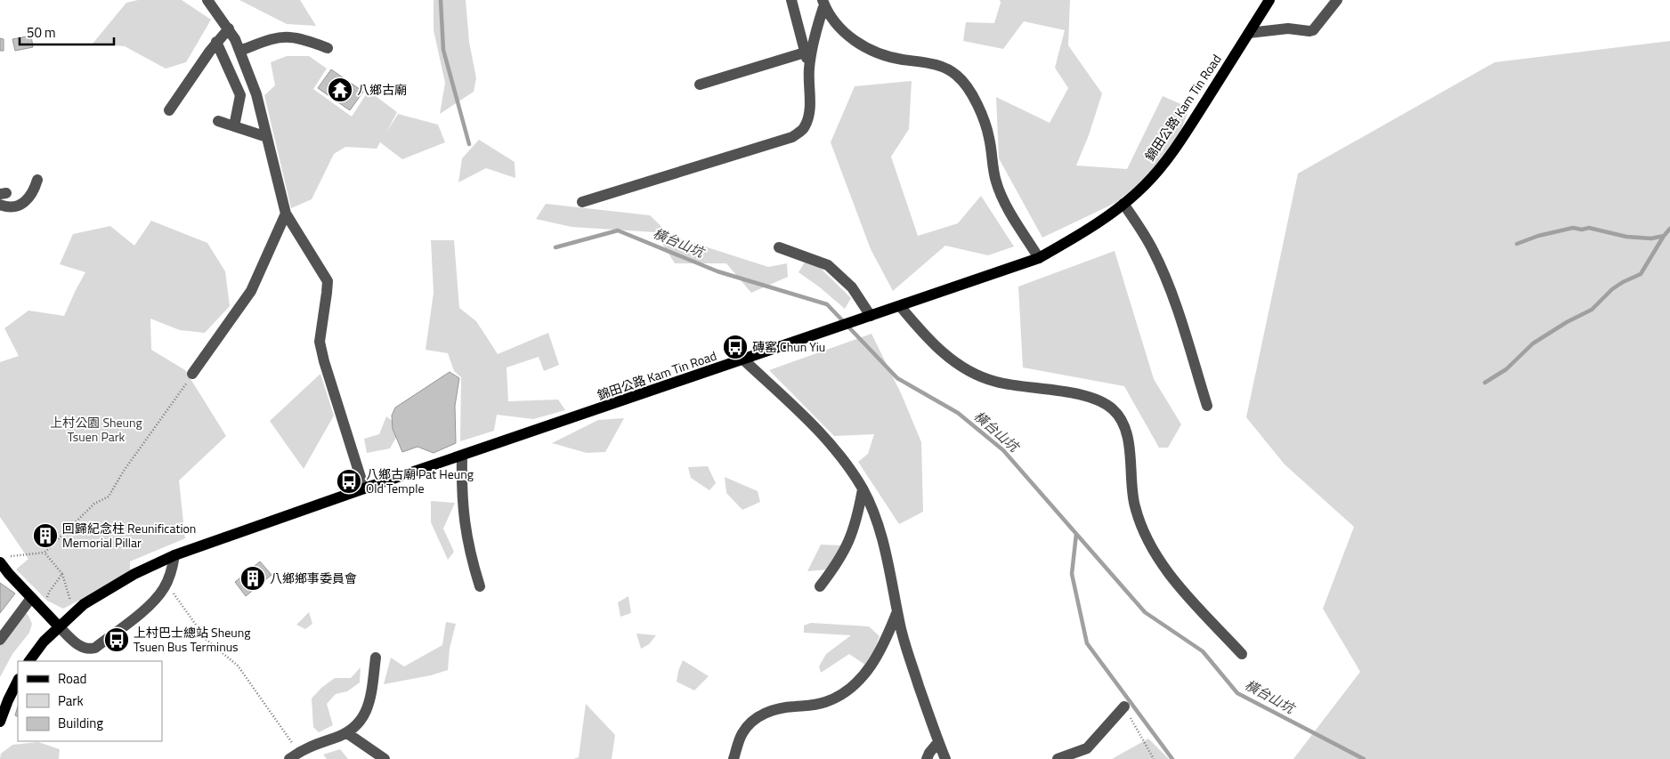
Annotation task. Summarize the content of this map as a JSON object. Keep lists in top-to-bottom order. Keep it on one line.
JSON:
{"streets":{"main road":["錦田公路 Kam Tin Road"]},"water":["橫台山坑"],"parks":["上村公園 Sheung Tsuen Park"],"places":{"temple":["八鄉古廟"],"bus stop":["磚窰 Chun Yiu","八鄉古廟 Pat Heung Old Temple","上村巴士總站 Sheung Tsuen Bus Terminus"],"building":["回歸紀念柱 Reunification Memorial Pillar","八鄉鄉事委員會"]},"legend":["Road","Park","Building"],"scale_bar":"50 m"}
